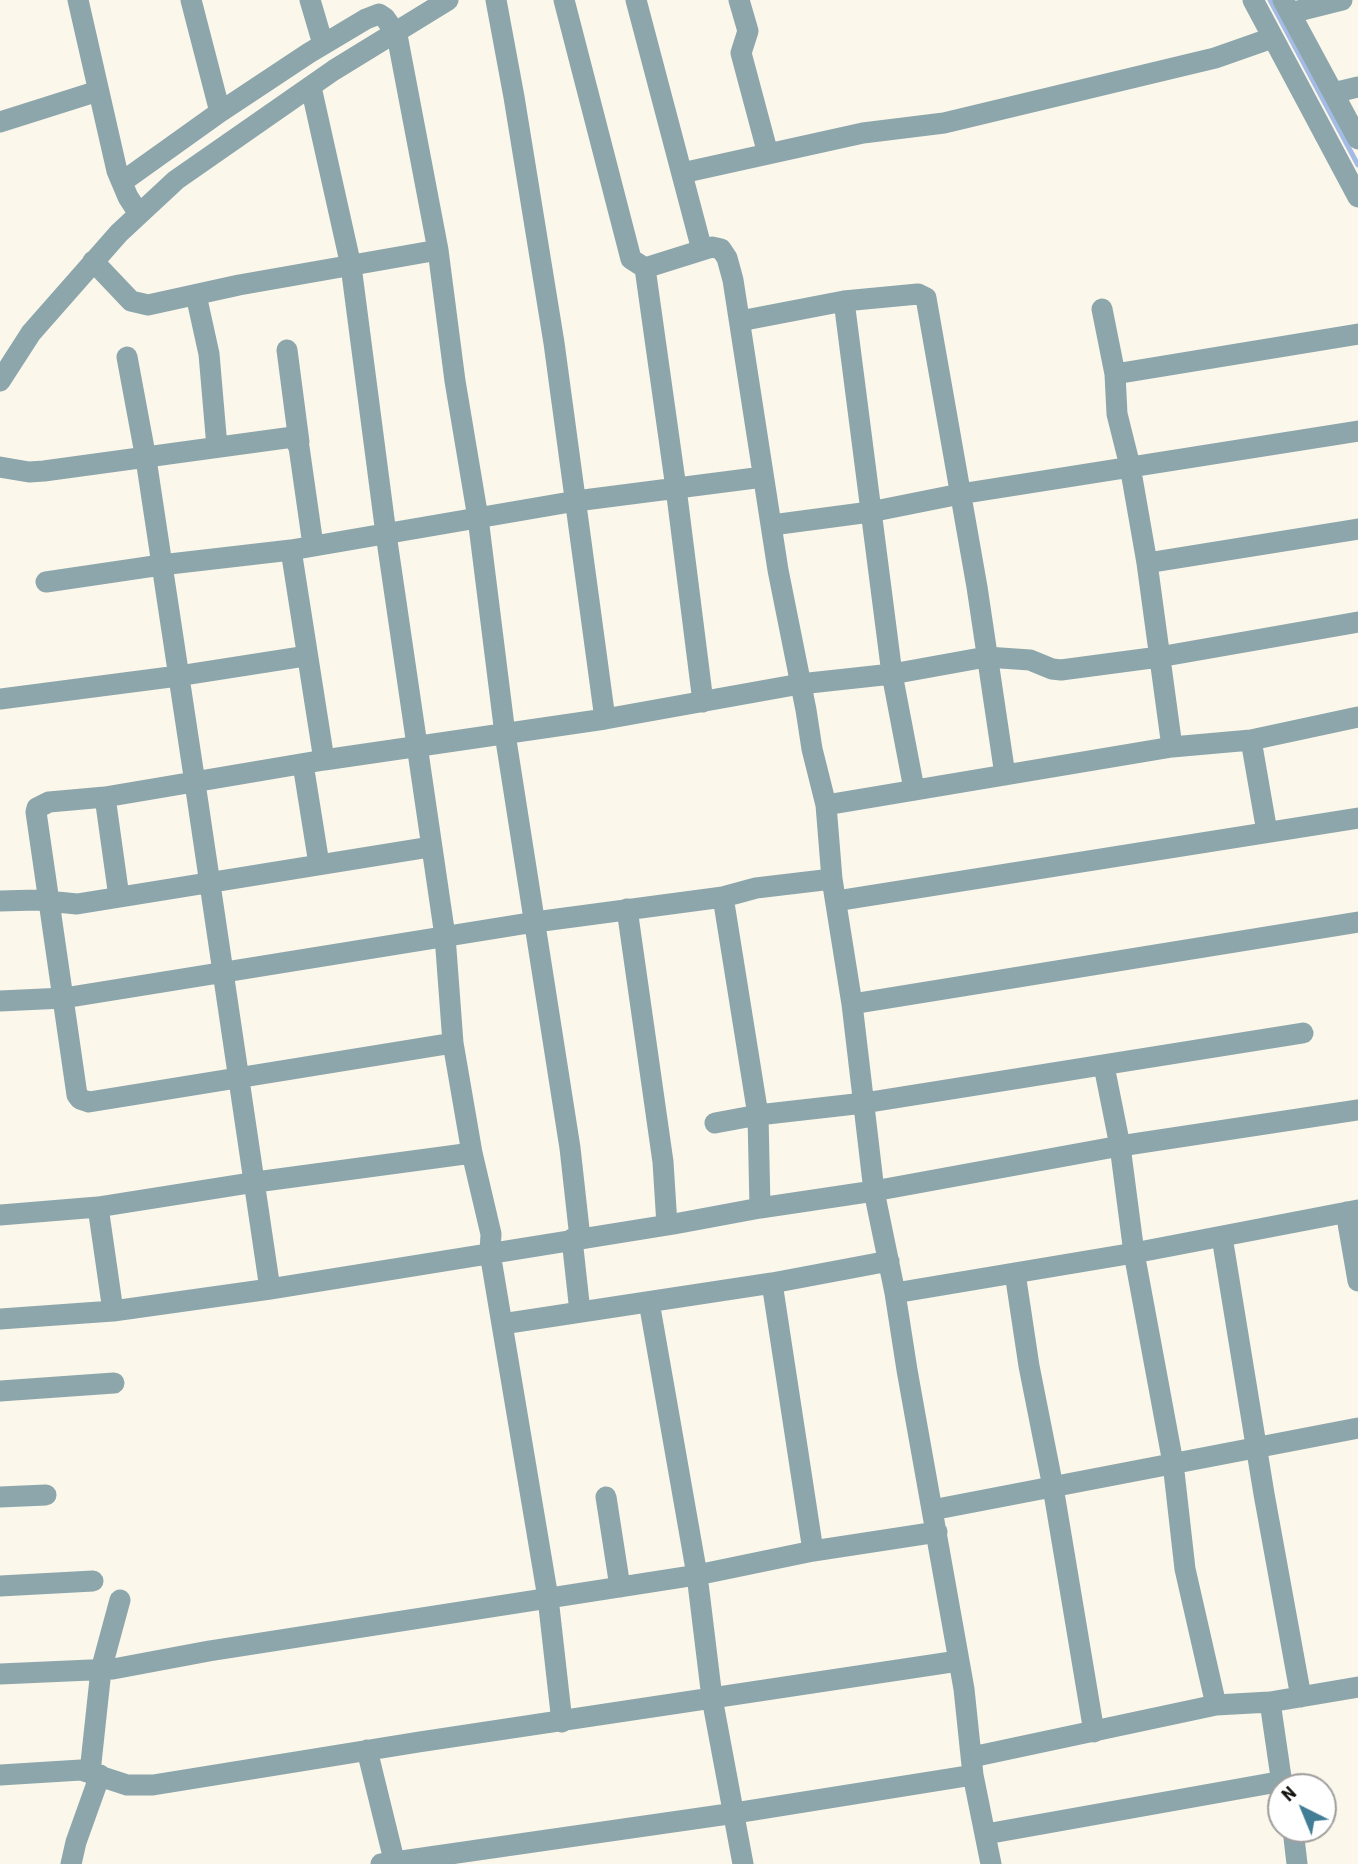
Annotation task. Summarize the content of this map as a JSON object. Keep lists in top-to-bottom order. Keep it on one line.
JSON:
{"north":"top left"}
